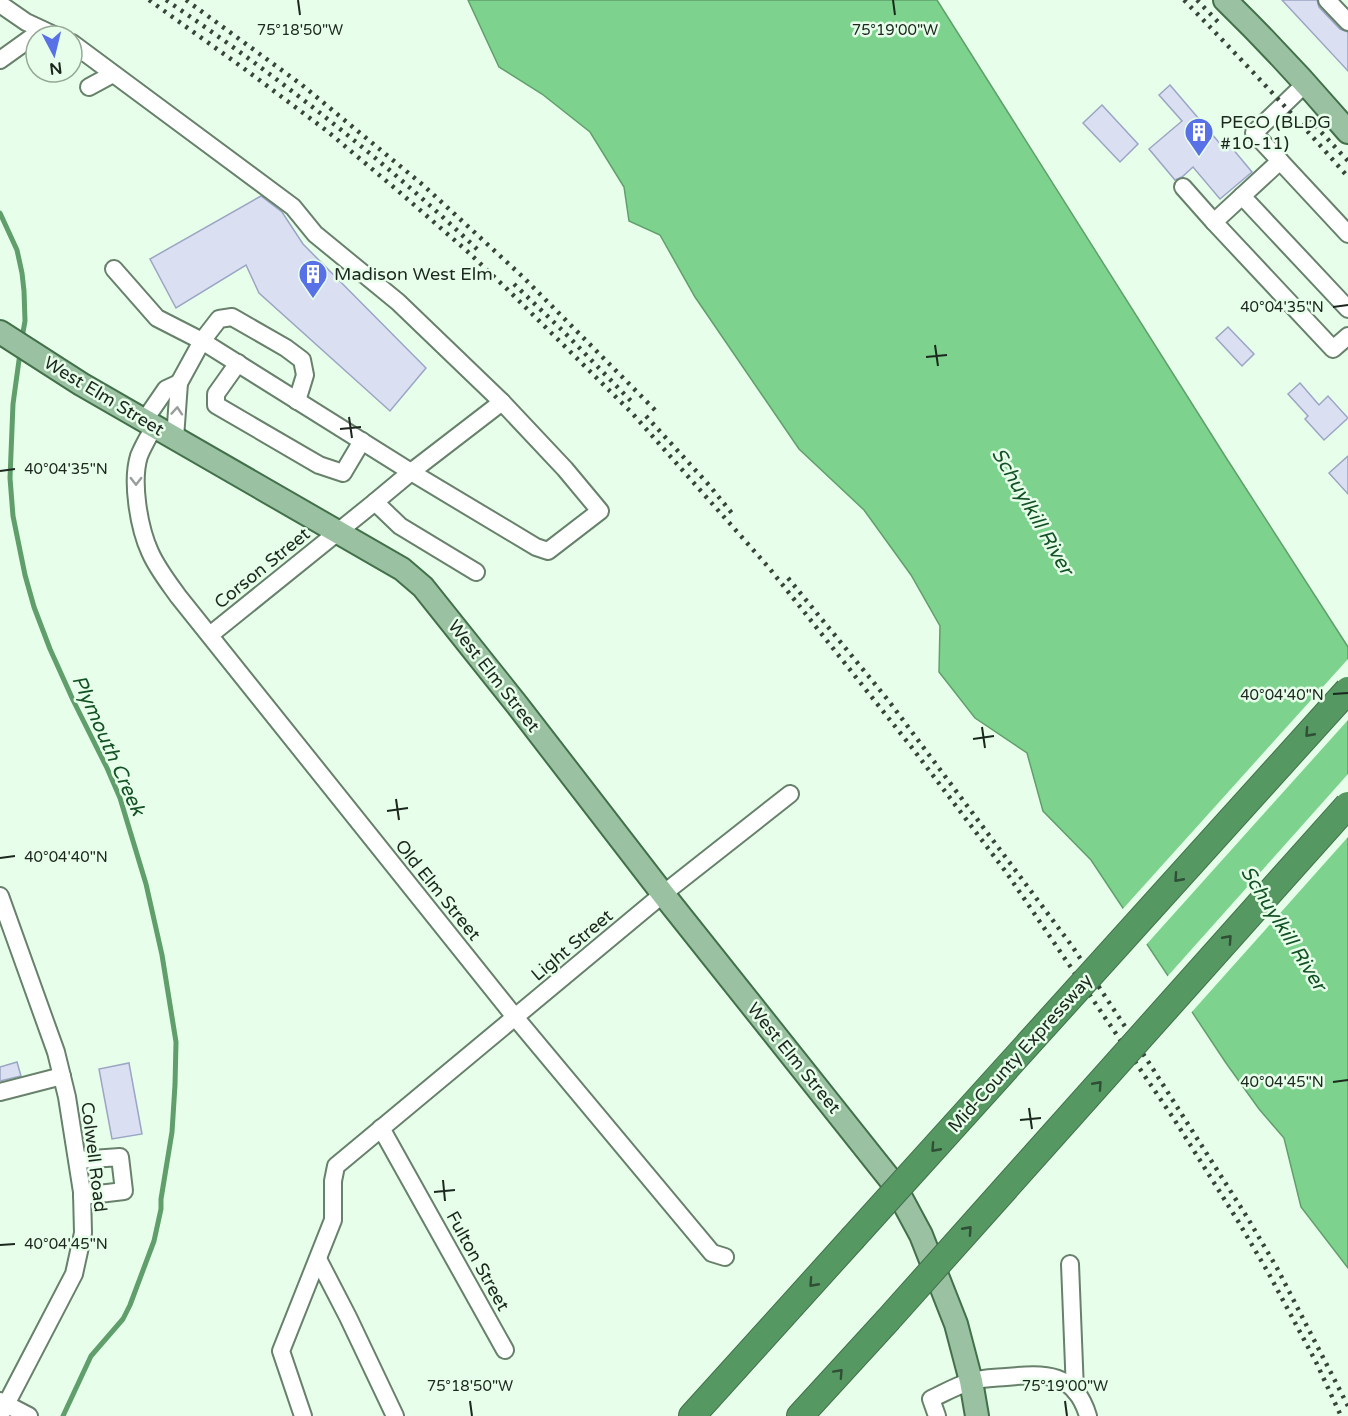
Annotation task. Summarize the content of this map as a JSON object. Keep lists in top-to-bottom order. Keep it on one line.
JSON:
{"streets":{"highway":["Mid-County Expressway"],"main road":["West Elm Street"],"street":["Corson Street","Old Elm Street","Light Street","Colwell Road","Fulton Street"]},"crossings":[["West Elm Street","Corson Street"],["West Elm Street","Old Elm Street"],["West Elm Street","Light Street"],["Corson Street","Old Elm Street"],["Old Elm Street","Light Street"],["Light Street","Fulton Street"]],"water":["Schuylkill River","Plymouth Creek"],"places":{"building":["PECO (BLDG #10-11)","Madison West Elm"]},"north":"bottom","coordinates":["75°18'50\"W","75°19'00\"W","40°04'35\"N","40°04'40\"N","40°04'45\"N"]}
